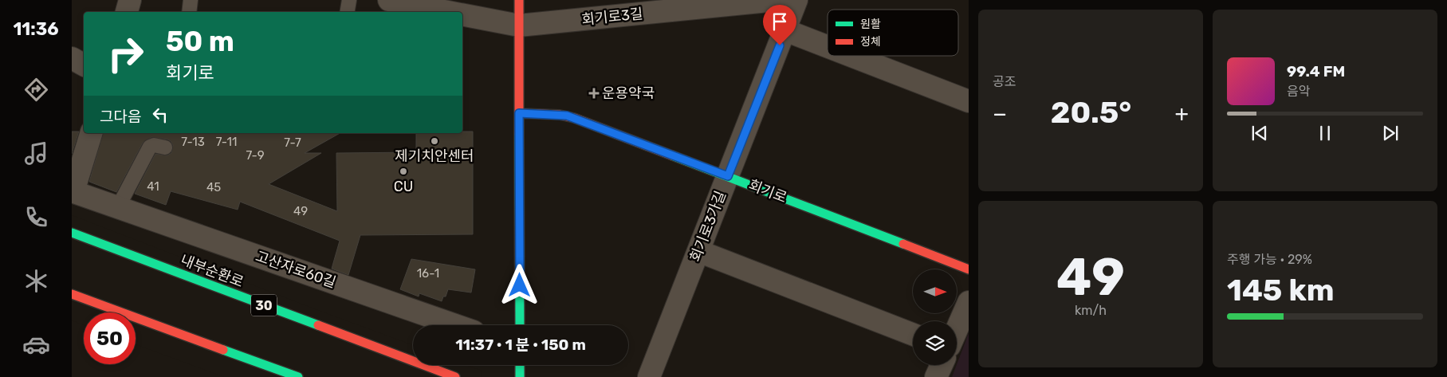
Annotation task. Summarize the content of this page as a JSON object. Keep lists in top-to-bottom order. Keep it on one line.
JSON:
{"streets":{"main road":["회기로","내부순환로","30"],"street":["회기로3길","회기로3가길","고산자로60길"]},"crossings":[["회기로","회기로3가길"]],"places":{"health":["운용약국"],"other":["제기치안센터","CU"]},"house_numbers":["7-13","7-11","7-7","7-9","41","45","49","16-1"],"legend":["원활","정체"],"north":"right","page":{"tabs":"11:36","tile":["공조",["49","km/h"],["주행 가능 · 29%","145 km"]],"turn":["50 m","회기로"],"song":["99.4 FM","음악"],"then":"그다음","heat":["−","20.5°","+"],"limit":"50","trip":"11:37 · 1 분 · 150 m"}}
